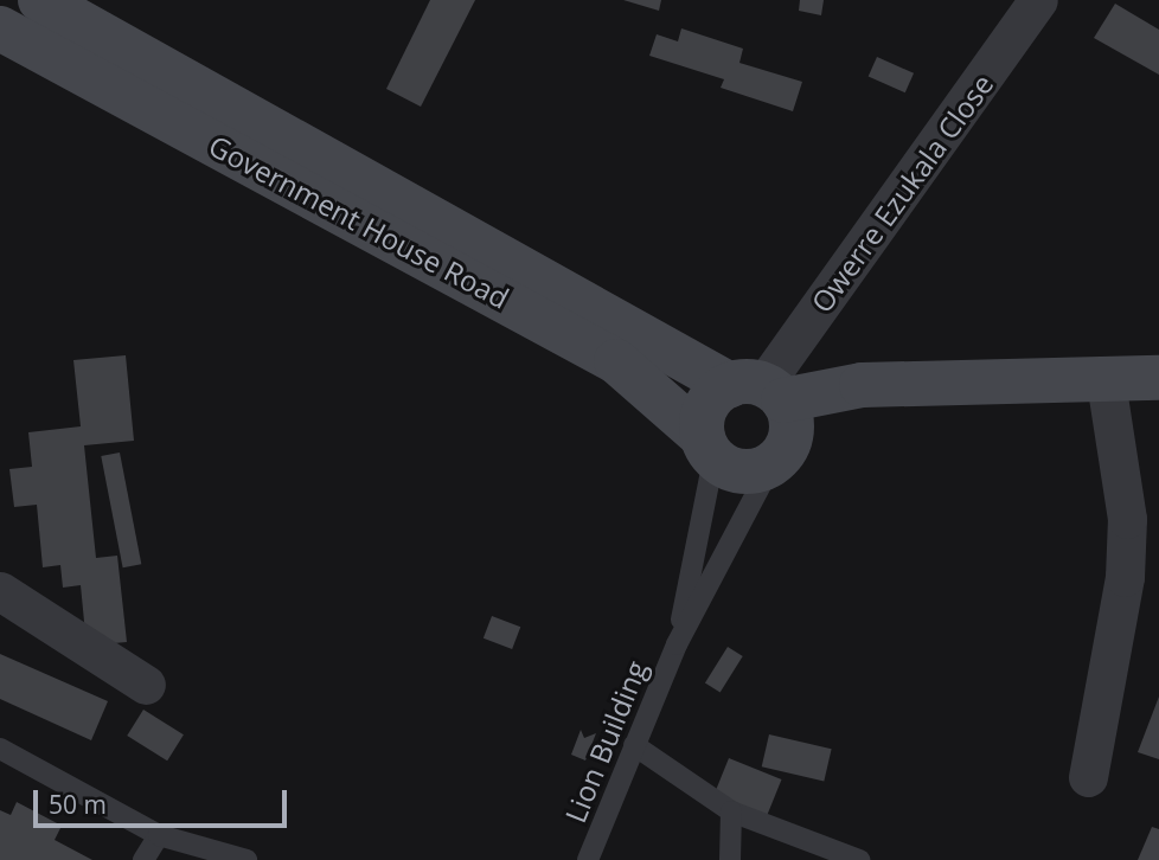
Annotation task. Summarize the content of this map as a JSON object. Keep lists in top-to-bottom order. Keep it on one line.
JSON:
{"streets":{"street":["Owerre Ezukala Close","Government House Road"],"lane":["Lion Building"]},"crossings":[["Owerre Ezukala Close","Government House Road"],["Owerre Ezukala Close","Lion Building"],["Government House Road","Lion Building"]],"scale_bar":"50 m"}
